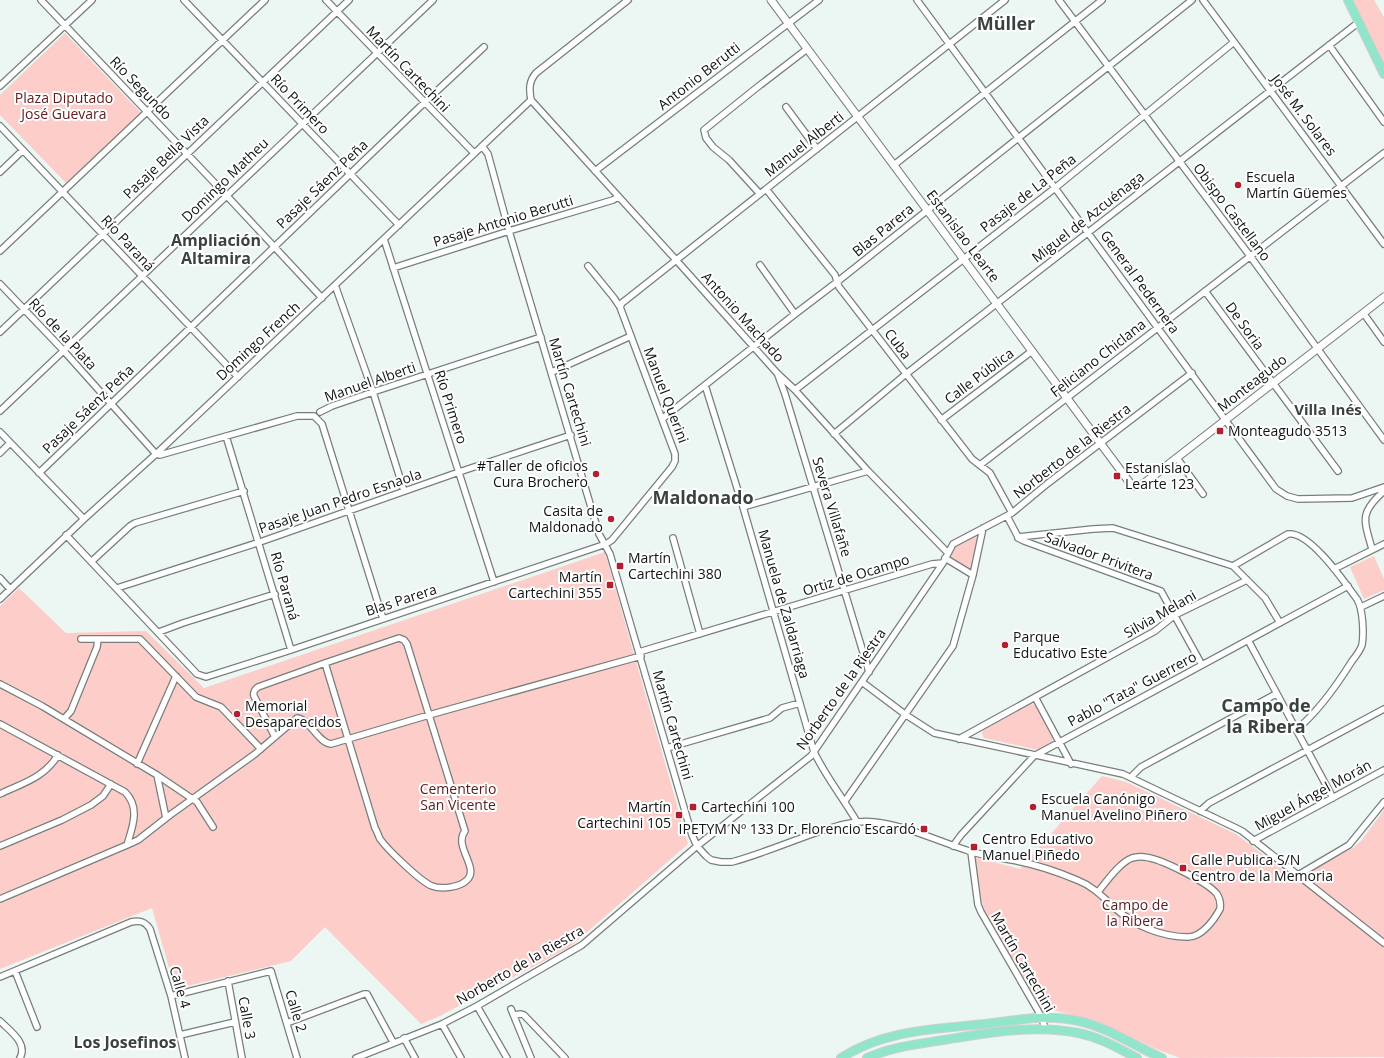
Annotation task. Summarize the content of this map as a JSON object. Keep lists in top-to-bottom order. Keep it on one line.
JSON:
{"streets":{"street":["Martín Cartechini","Antonio Berutti","Río Segundo","Río Primero","José M. Solares","Manuel Alberti","Pasaje Bella Vista","Domingo Matheu","Pasaje Sáenz Peña","Pasaje de La Peña","Obispo Castellano","Miguel de Azcuénaga","Pasaje Antonio Berutti","Blas Parera","Estanislao Learte","Río Paraná","General Pedernera","Antonio Machado","De Soria","Río de la Plata","Domingo French","Cuba","Feliciano Chiclana","Calle Pública","Monteagudo","Manuel Querini","Norberto de la Riestra","Pasaje Juan Pedro Esnaola","Severa Villafañe","Salvador Privitera","Ortiz de Ocampo","Manuela de Zaldarriaga","Silvia Melani","Pablo \"Tata\" Guerrero","Miguel Ángel Morán","Calle 4","Calle 2","Calle 3"]},"crossings":[["Martín Cartechini","Manuel Alberti"],["Martín Cartechini","Pasaje Bella Vista"],["Martín Cartechini","Domingo Matheu"],["Martín Cartechini","Pasaje Sáenz Peña"],["Martín Cartechini","Pasaje Antonio Berutti"],["Martín Cartechini","Blas Parera"],["Martín Cartechini","Domingo French"],["Martín Cartechini","Manuel Querini"],["Martín Cartechini","Norberto de la Riestra"],["Martín Cartechini","Pasaje Juan Pedro Esnaola"],["Martín Cartechini","Ortiz de Ocampo"],["Martín Cartechini","Manuela de Zaldarriaga"],["Martín Cartechini","Pablo \"Tata\" Guerrero"],["Antonio Berutti","Estanislao Learte"],["Antonio Berutti","Antonio Machado"],["Río Segundo","Pasaje Bella Vista"],["Río Segundo","Domingo Matheu"],["Río Segundo","Pasaje Sáenz Peña"],["Río Segundo","Domingo French"],["Río Primero","Manuel Alberti"],["Río Primero","Pasaje Bella Vista"],["Río Primero","Domingo Matheu"],["Río Primero","Pasaje Sáenz Peña"],["Río Primero","Pasaje Antonio Berutti"],["Río Primero","Blas Parera"],["Río Primero","Domingo French"],["Río Primero","Pasaje Juan Pedro Esnaola"],["José M. Solares","Pasaje de La Peña"],["José M. Solares","Miguel de Azcuénaga"],["José M. Solares","Feliciano Chiclana"],["Manuel Alberti","Estanislao Learte"],["Manuel Alberti","Río Paraná"],["Manuel Alberti","General Pedernera"],["Manuel Alberti","Antonio Machado"],["Manuel Alberti","Río de la Plata"],["Manuel Alberti","Domingo French"],["Manuel Alberti","Cuba"],["Manuel Alberti","Manuel Querini"],["Manuel Alberti","Pasaje Juan Pedro Esnaola"],["Pasaje Bella Vista","Río Paraná"],["Pasaje Bella Vista","Río de la Plata"],["Domingo Matheu","Río Paraná"],["Domingo Matheu","Río de la Plata"],["Pasaje Sáenz Peña","Río Paraná"],["Pasaje Sáenz Peña","Río de la Plata"],["Pasaje de La Peña","Obispo Castellano"],["Pasaje de La Peña","Estanislao Learte"],["Pasaje de La Peña","General Pedernera"],["Pasaje de La Peña","Antonio Machado"],["Pasaje de La Peña","Cuba"],["Obispo Castellano","Miguel de Azcuénaga"],["Obispo Castellano","Blas Parera"],["Obispo Castellano","Feliciano Chiclana"],["Obispo Castellano","Monteagudo"],["Miguel de Azcuénaga","Estanislao Learte"],["Miguel de Azcuénaga","General Pedernera"],["Miguel de Azcuénaga","Antonio Machado"],["Miguel de Azcuénaga","Cuba"],["Pasaje Antonio Berutti","Antonio Machado"],["Blas Parera","Estanislao Learte"],["Blas Parera","Río Paraná"],["Blas Parera","General Pedernera"],["Blas Parera","Antonio Machado"],["Blas Parera","Cuba"],["Blas Parera","Manuel Querini"],["Blas Parera","Manuela de Zaldarriaga"],["Estanislao Learte","Feliciano Chiclana"],["Estanislao Learte","Calle Pública"],["Estanislao Learte","Monteagudo"],["Estanislao Learte","Norberto de la Riestra"],["Río Paraná","Domingo French"],["Río Paraná","Pasaje Juan Pedro Esnaola"],["General Pedernera","Feliciano Chiclana"],["General Pedernera","Monteagudo"],["General Pedernera","Norberto de la Riestra"],["Antonio Machado","Domingo French"],["Antonio Machado","Norberto de la Riestra"],["Antonio Machado","Severa Villafañe"],["Antonio Machado","Ortiz de Ocampo"],["De Soria","Feliciano Chiclana"],["De Soria","Monteagudo"],["Río de la Plata","Domingo French"],["Cuba","Feliciano Chiclana"],["Cuba","Calle Pública"],["Cuba","Norberto de la Riestra"],["Cuba","Salvador Privitera"],["Norberto de la Riestra","Severa Villafañe"],["Norberto de la Riestra","Ortiz de Ocampo"],["Norberto de la Riestra","Manuela de Zaldarriaga"],["Severa Villafañe","Ortiz de Ocampo"],["Salvador Privitera","Silvia Melani"],["Salvador Privitera","Pablo \"Tata\" Guerrero"],["Ortiz de Ocampo","Manuela de Zaldarriaga"],["Calle 2","Calle 3"]],"districts":["Müller","Ampliación Altamira","Villa Inés","Maldonado","Campo de la Ribera","Los Josefinos"],"parks":["Plaza Diputado José Guevara","Cementerio San Vicente","Campo de la Ribera"],"places":{"other":["Escuela Martín Güemes","#Taller de oficios Cura Brochero","Casita de Maldonado","Parque Educativo Este","Memorial Desaparecidos","Escuela Canónigo Manuel Avelino Piñero"],"transit":["Monteagudo 3513","Estanislao Learte 123","Martín Cartechini 380","Martín Cartechini 355","Cartechini 100","Martín Cartechini 105","IPETYM Nº 133 Dr. Florencio Escardó","Centro Educativo Manuel Piñedo","Calle Publica S/N Centro de la Memoria"]}}
